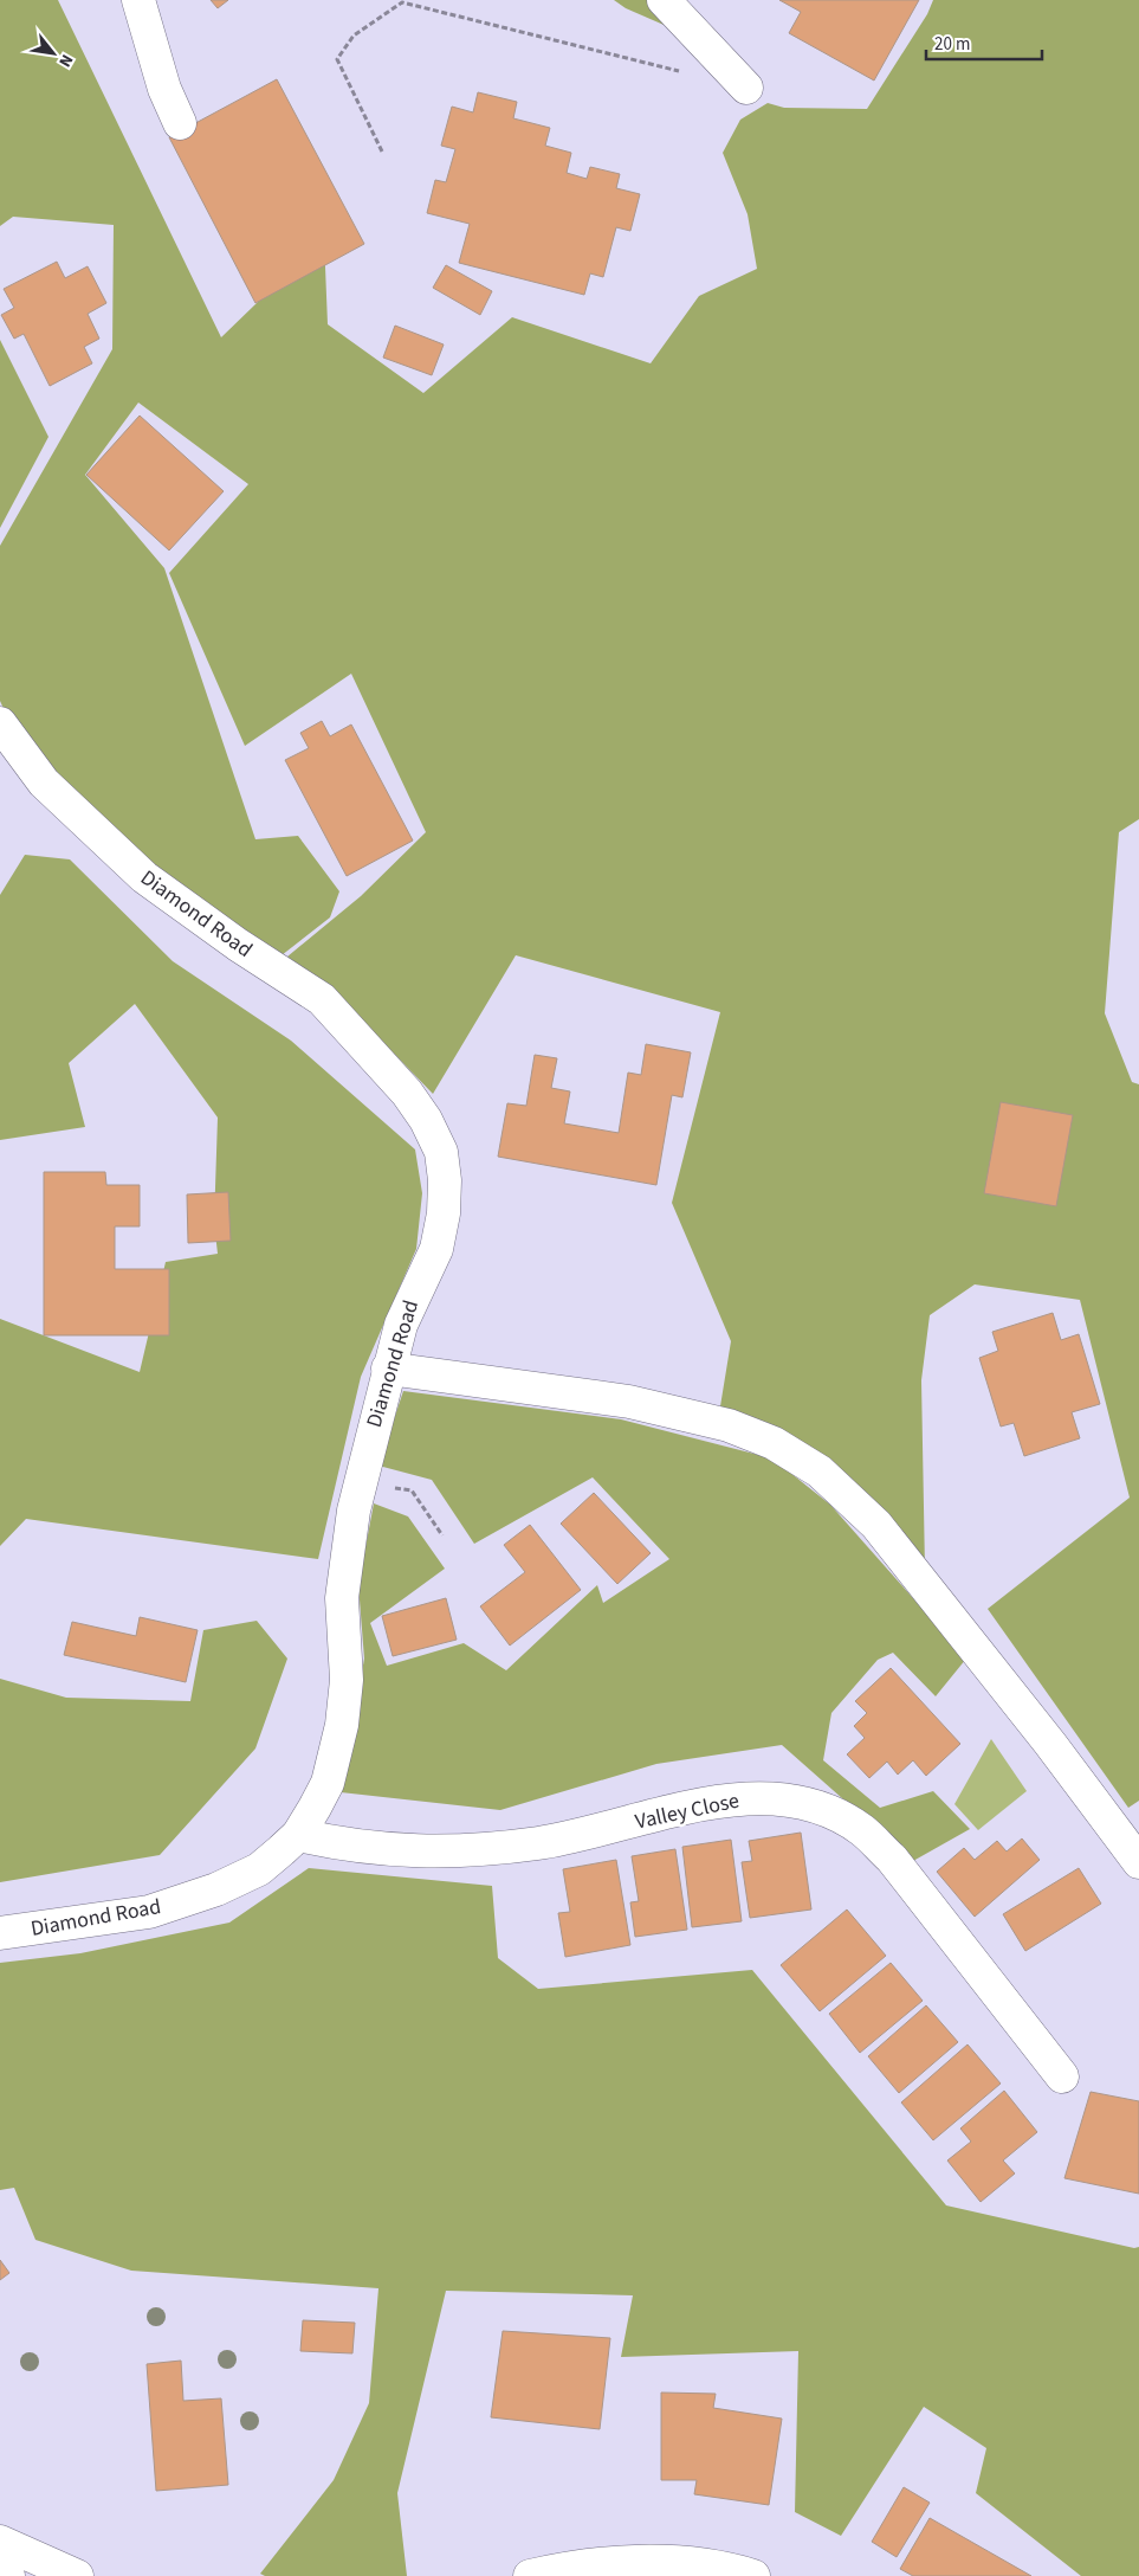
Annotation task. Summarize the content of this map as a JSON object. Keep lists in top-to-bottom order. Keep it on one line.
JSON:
{"streets":{"street":["Diamond Road","Valley Close"]},"crossings":[["Diamond Road","Valley Close"]],"scale_bar":"20 m","north":"bottom right"}
